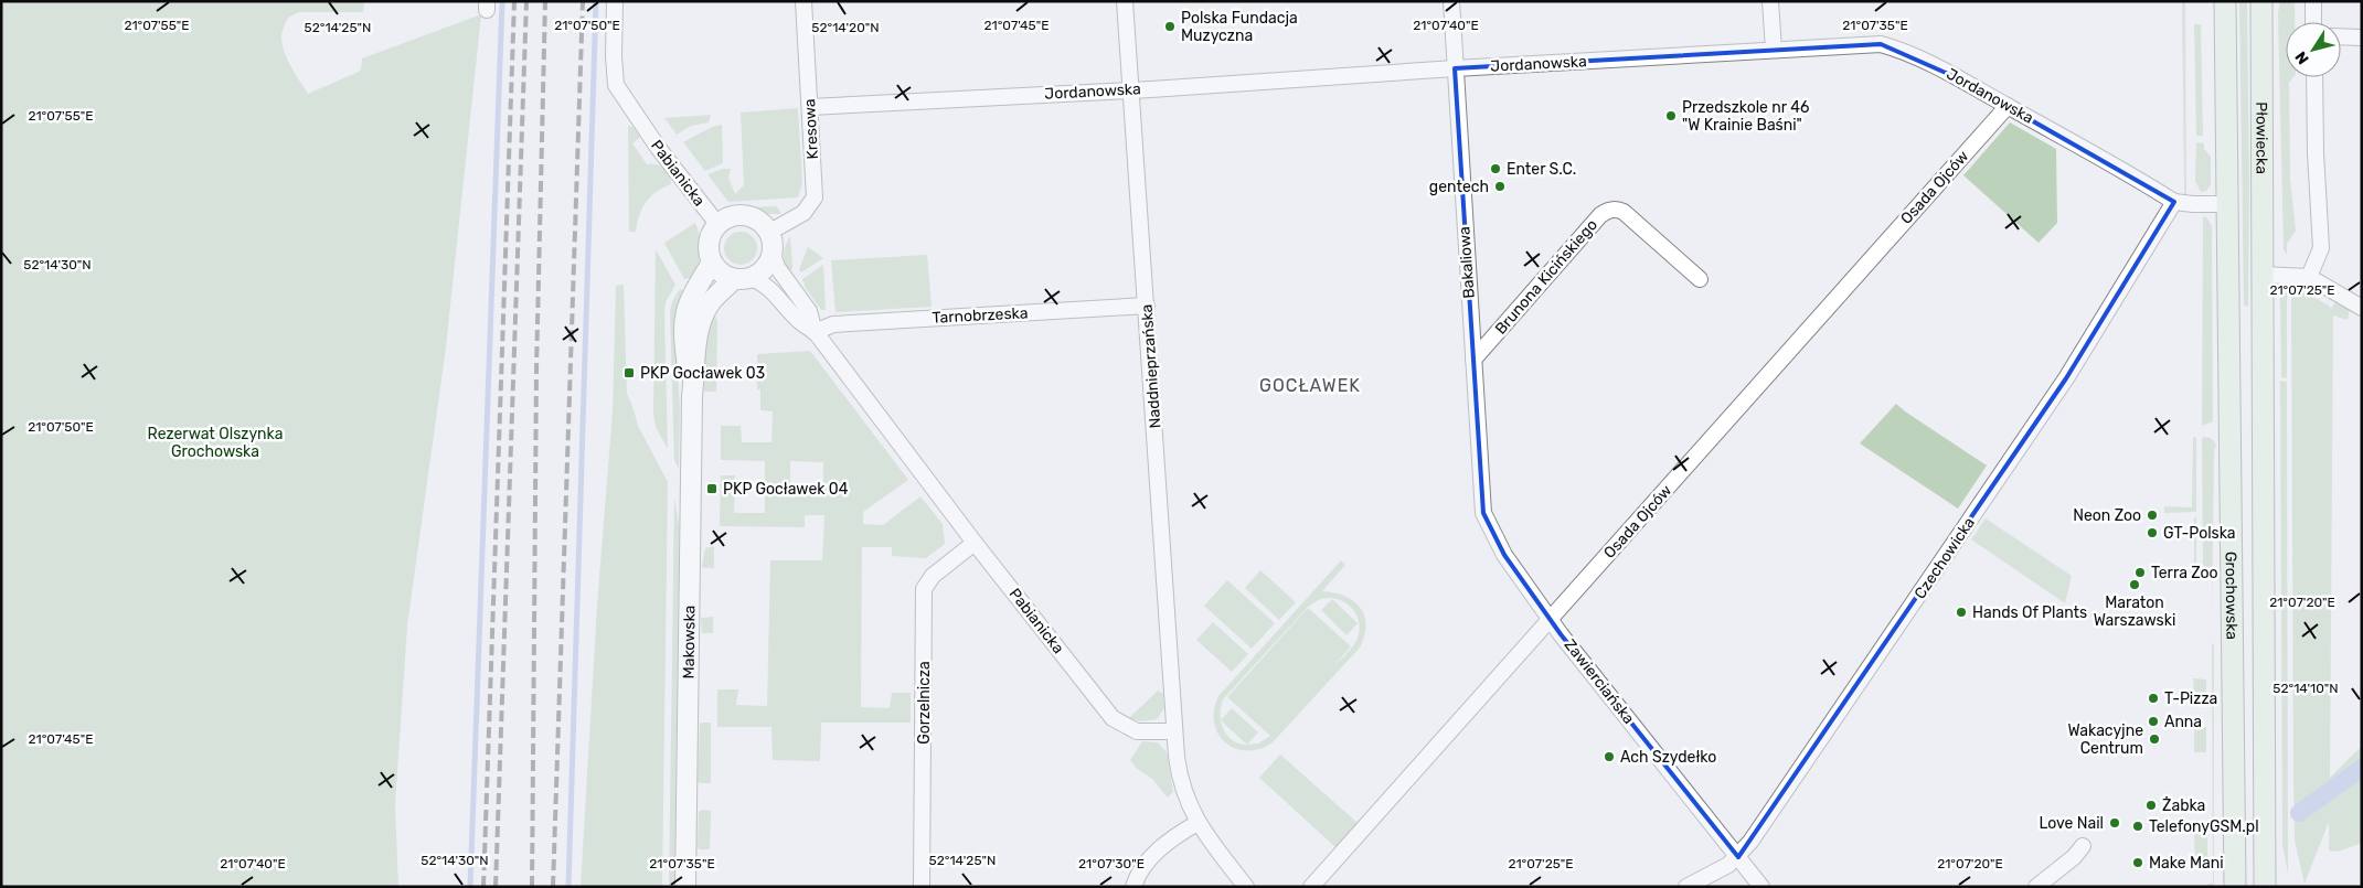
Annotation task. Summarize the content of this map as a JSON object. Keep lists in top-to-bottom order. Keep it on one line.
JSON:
{"streets":{"main road":["Płowiecka","Grochowska"],"street":["Jordanowska","Kresowa","Pabianicka","Osada Ojców","Bakaliowa","Brunona Kicińskiego","Tarnobrzeska","Naddnieprzańska","Czechowicka","Makowska","Zawierciańska","Gorzelnicza"]},"crossings":[["Jordanowska","Kresowa"],["Jordanowska","Osada Ojców"],["Jordanowska","Bakaliowa"],["Jordanowska","Naddnieprzańska"],["Jordanowska","Czechowicka"],["Jordanowska","Grochowska"],["Kresowa","Pabianicka"],["Kresowa","Makowska"],["Pabianicka","Tarnobrzeska"],["Pabianicka","Naddnieprzańska"],["Pabianicka","Makowska"],["Pabianicka","Gorzelnicza"],["Osada Ojców","Zawierciańska"],["Bakaliowa","Brunona Kicińskiego"],["Bakaliowa","Zawierciańska"],["Tarnobrzeska","Naddnieprzańska"],["Czechowicka","Zawierciańska"]],"districts":["GOCŁAWEK"],"parks":["Rezerwat Olszynka Grochowska"],"places":{"other":["Polska Fundacja Muzyczna","Przedszkole nr 46 \"W Krainie Baśni\"","Enter S.C.","gentech","Neon Zoo","GT-Polska","Terra Zoo","Maraton Warszawski","Hands Of Plants","T-Pizza","Anna","Wakacyjne Centrum","Ach Szydełko","Żabka","Love Nail","TelefonyGSM.pl","Make Mani"],"transit":["PKP Gocławek 03","PKP Gocławek 04"]},"north":"bottom left","coordinates":["21°07'55\"E","21°07'50\"E","21°07'45\"E","21°07'40\"E","21°07'35\"E","52°14'25\"N","52°14'20\"N","52°14'30\"N","21°07'25\"E","21°07'20\"E","52°14'10\"N","21°07'30\"E"]}
